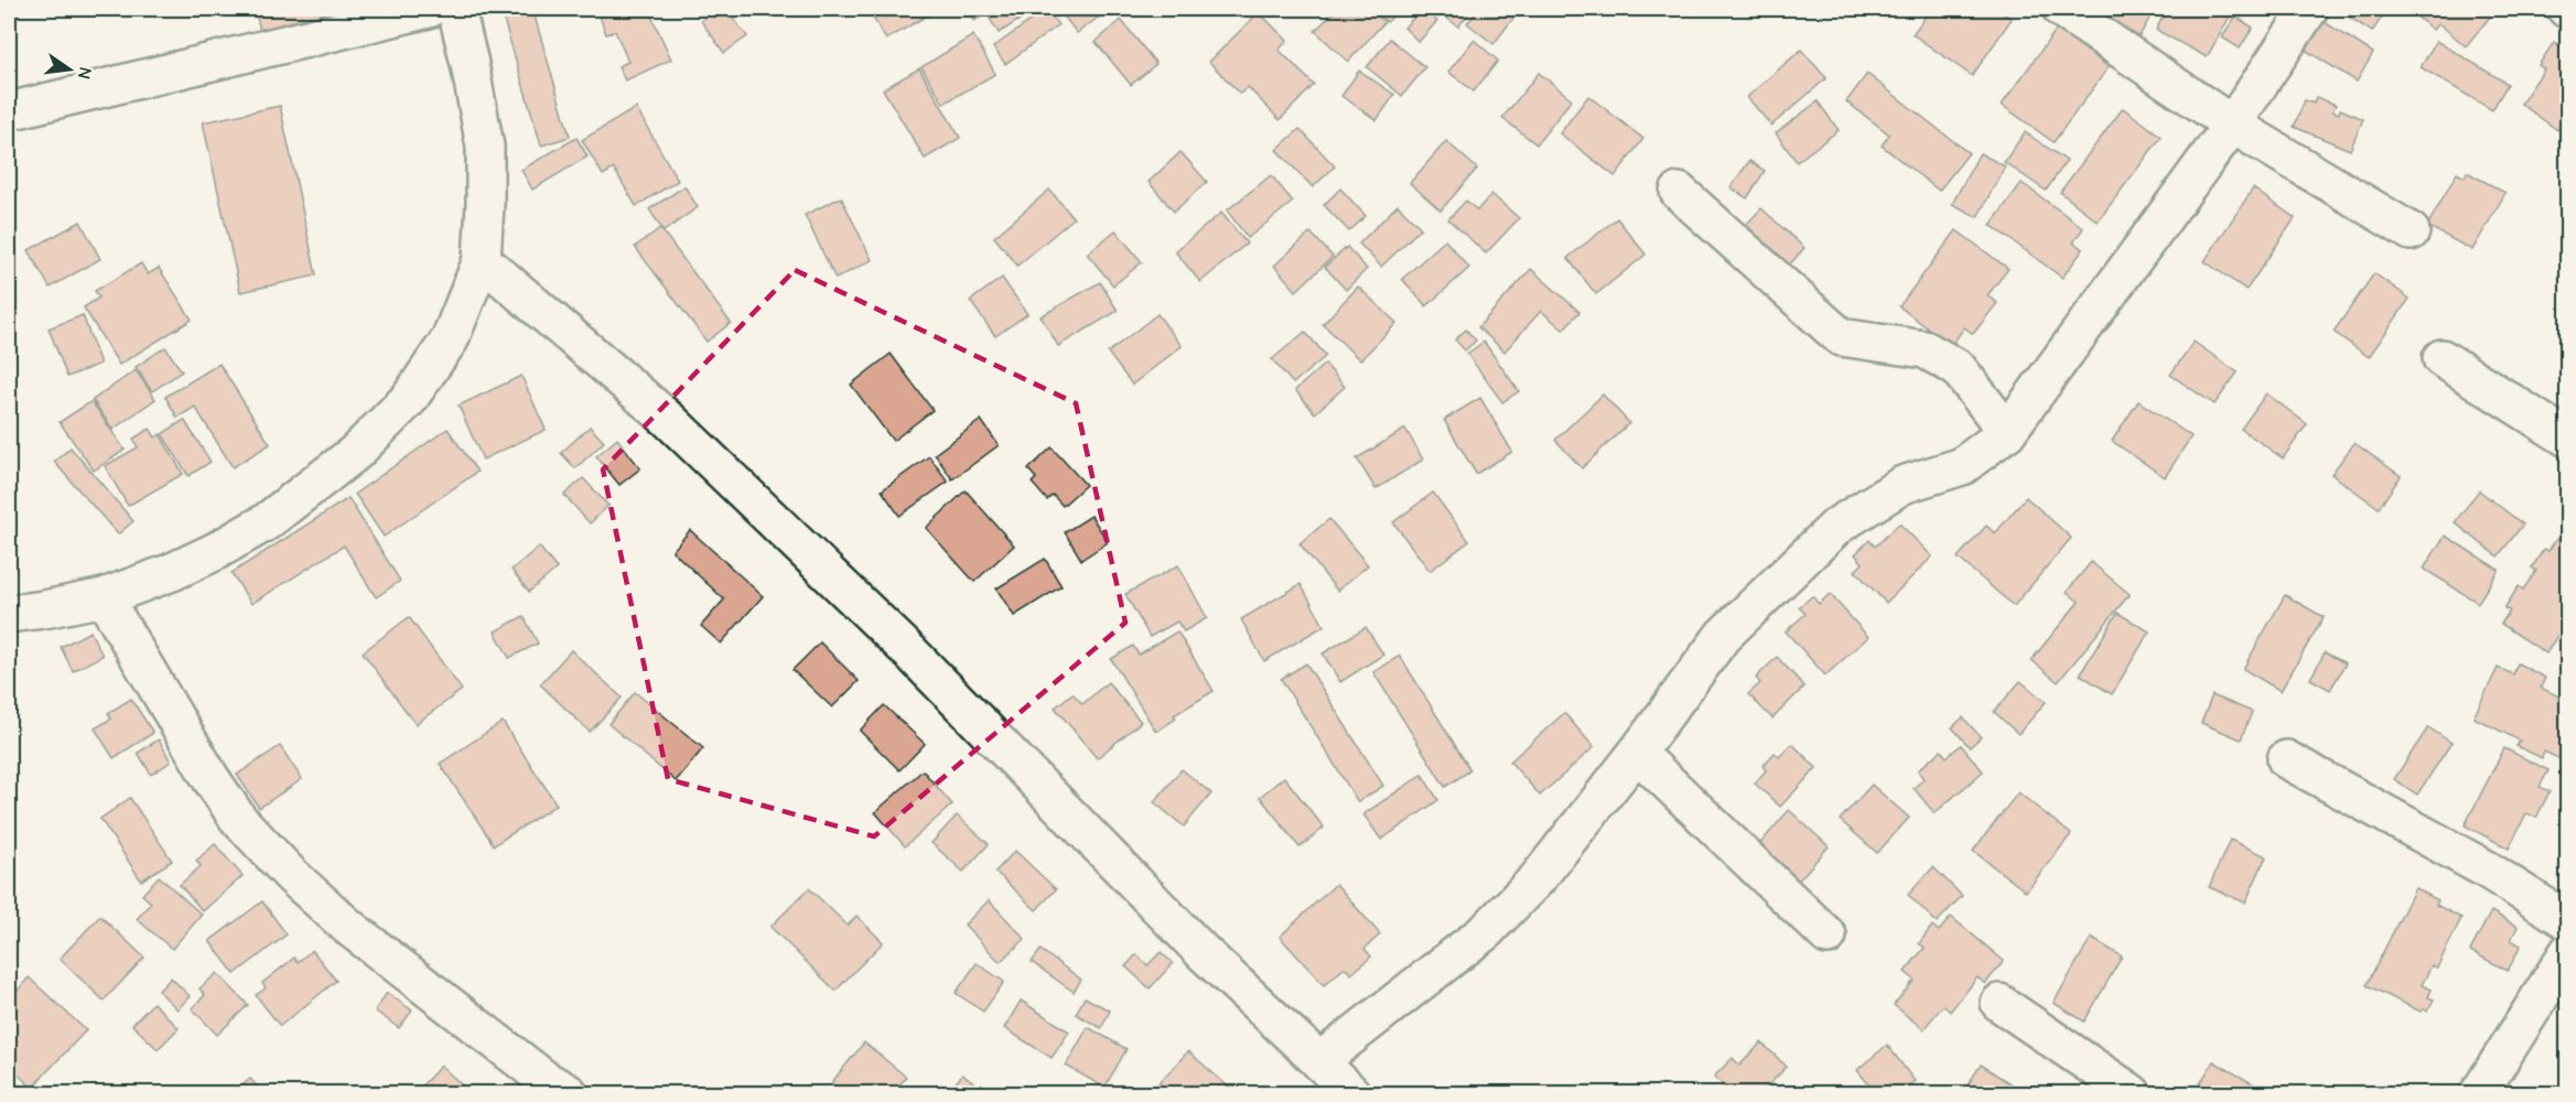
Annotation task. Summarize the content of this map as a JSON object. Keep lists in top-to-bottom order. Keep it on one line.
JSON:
{"north":"right"}
